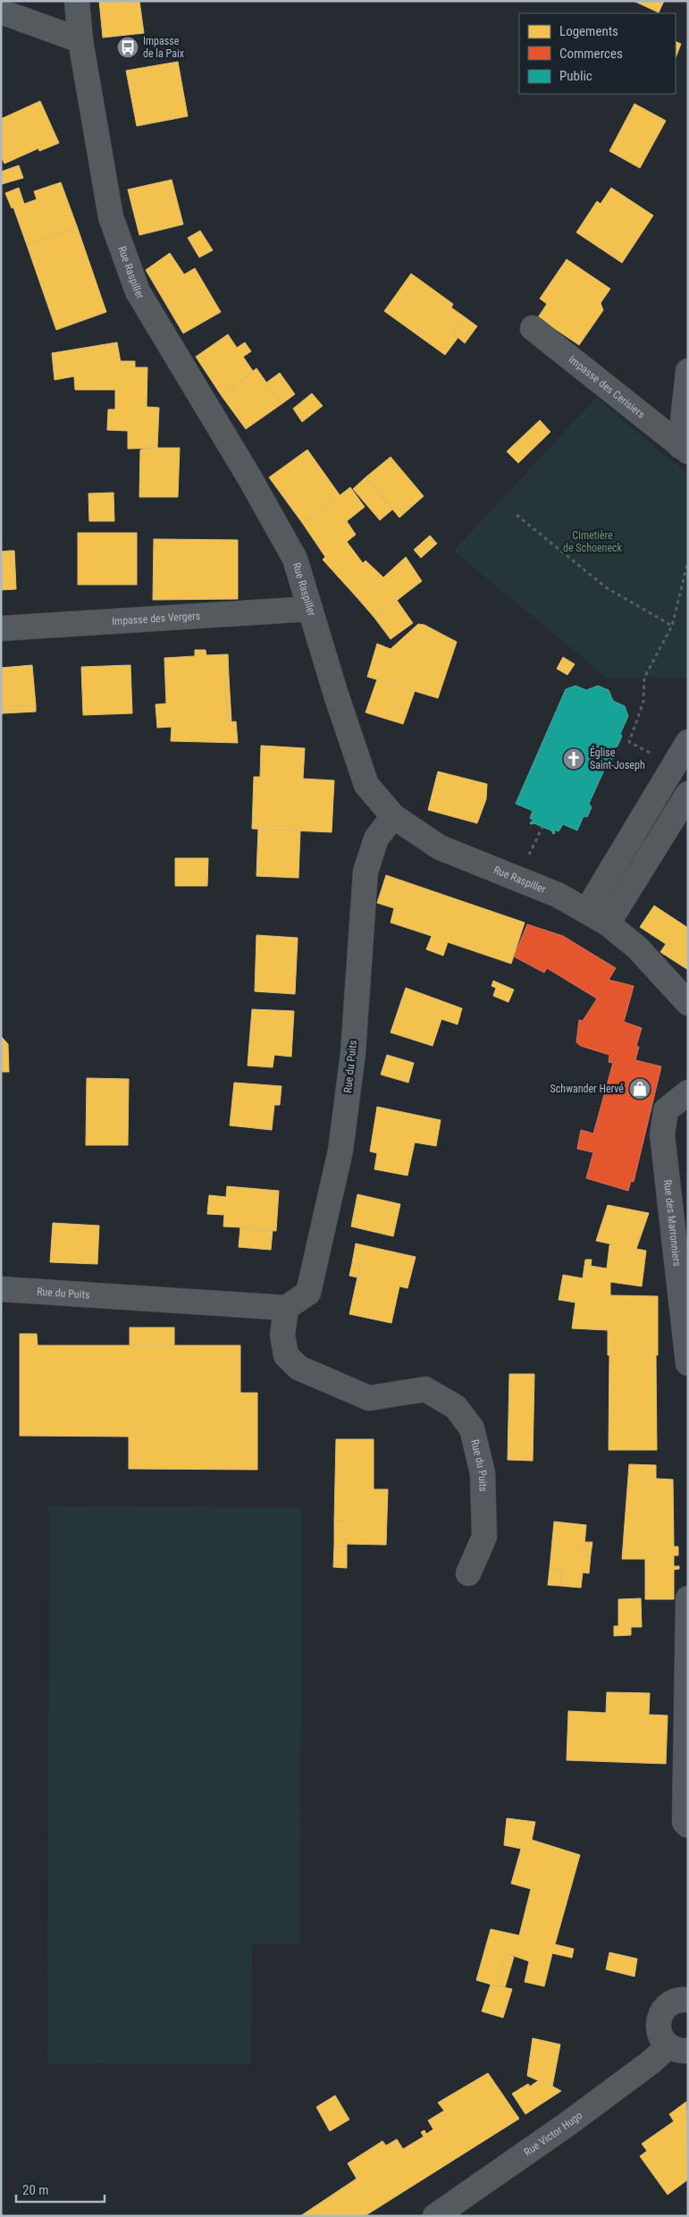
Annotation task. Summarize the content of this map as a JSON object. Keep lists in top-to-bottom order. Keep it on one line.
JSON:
{"streets":{"street":["Rue Raspiller","Impasse des Cerisiers","Impasse des Vergers","Rue du Puits","Rue des Marronniers","Rue Victor Hugo"]},"crossings":[["Rue Raspiller","Impasse des Vergers"],["Rue Raspiller","Rue du Puits"]],"parks":["Cimetière de Schoeneck"],"places":{"bus stop":["Impasse de la Paix"],"church":["Église Saint-Joseph"],"shop":["Schwander Hervé"]},"legend":["Logements","Commerces","Public"],"scale_bar":"20 m"}
